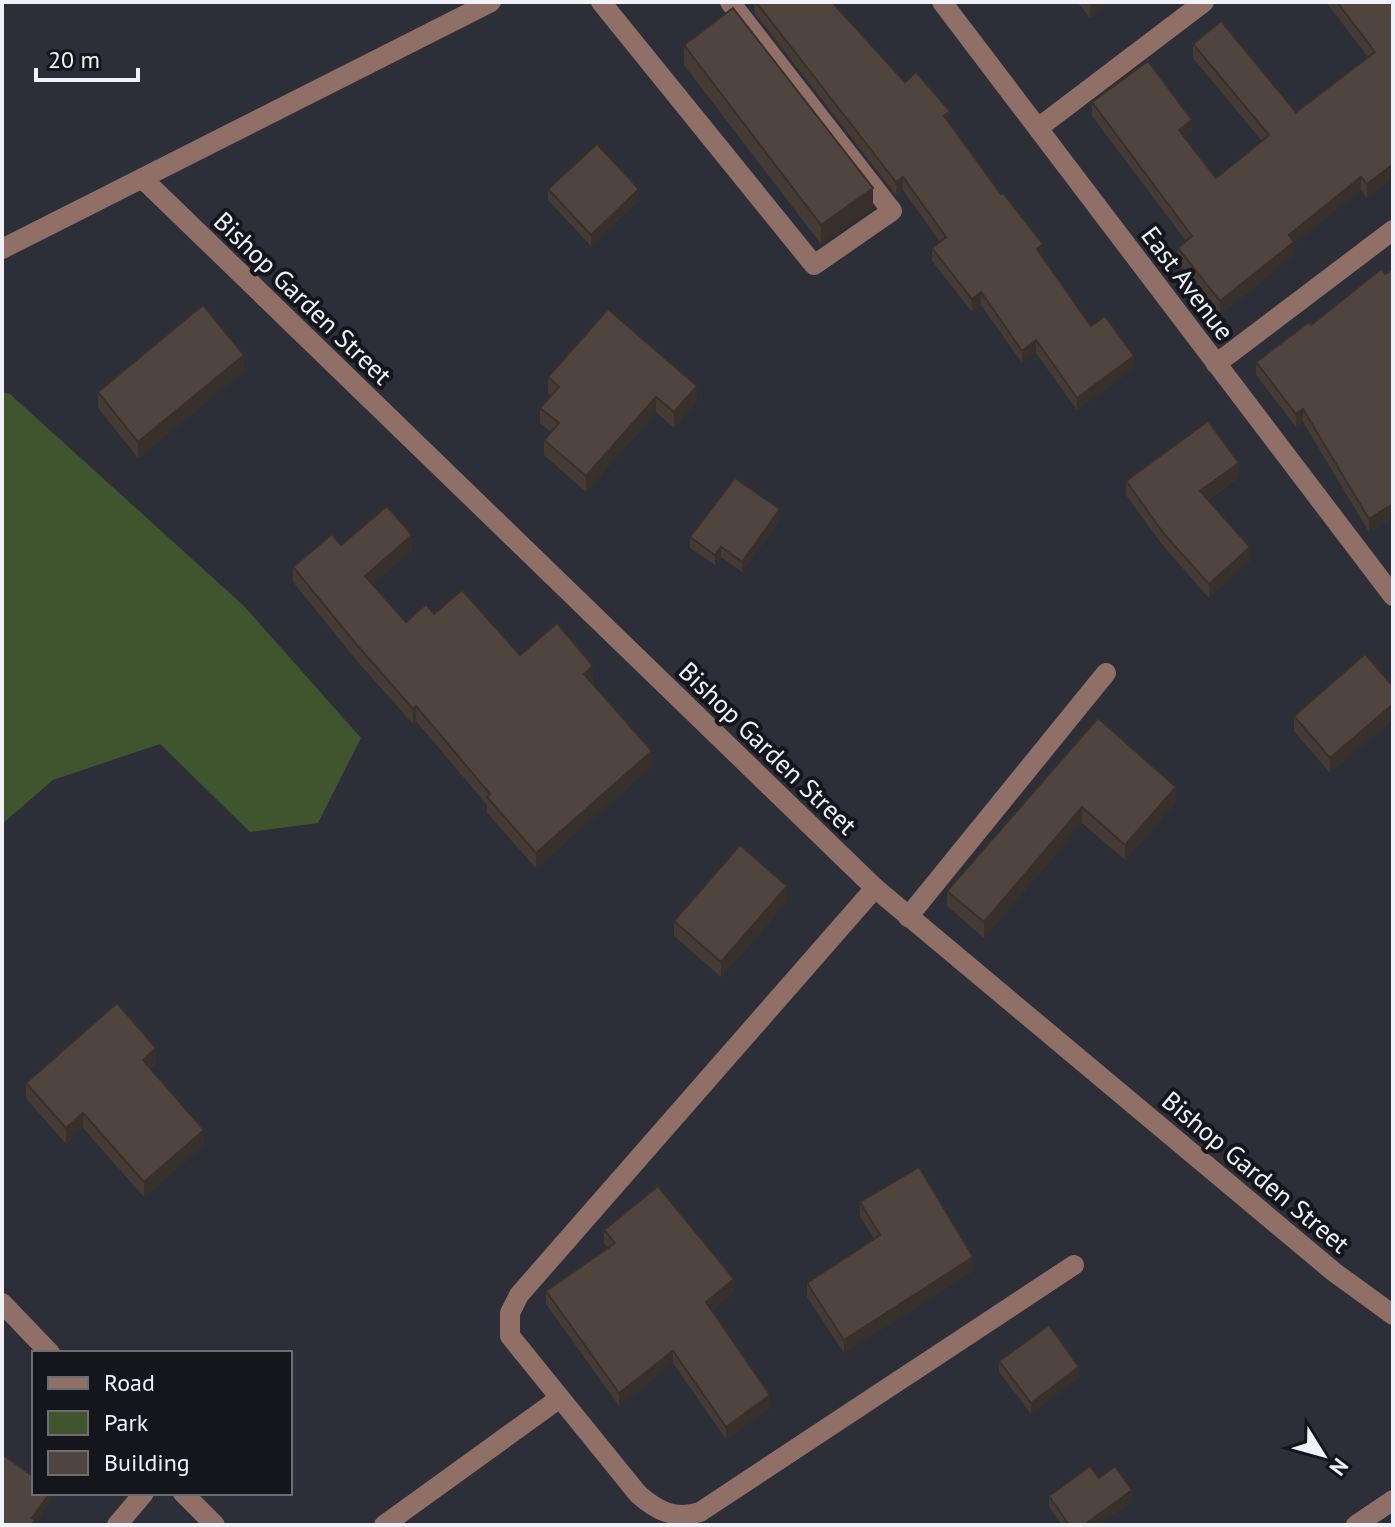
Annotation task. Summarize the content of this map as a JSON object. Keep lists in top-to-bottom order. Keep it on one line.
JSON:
{"streets":{"street":["East Avenue","Bishop Garden Street"]},"legend":["Road","Park","Building"],"scale_bar":"20 m","north":"bottom right"}
